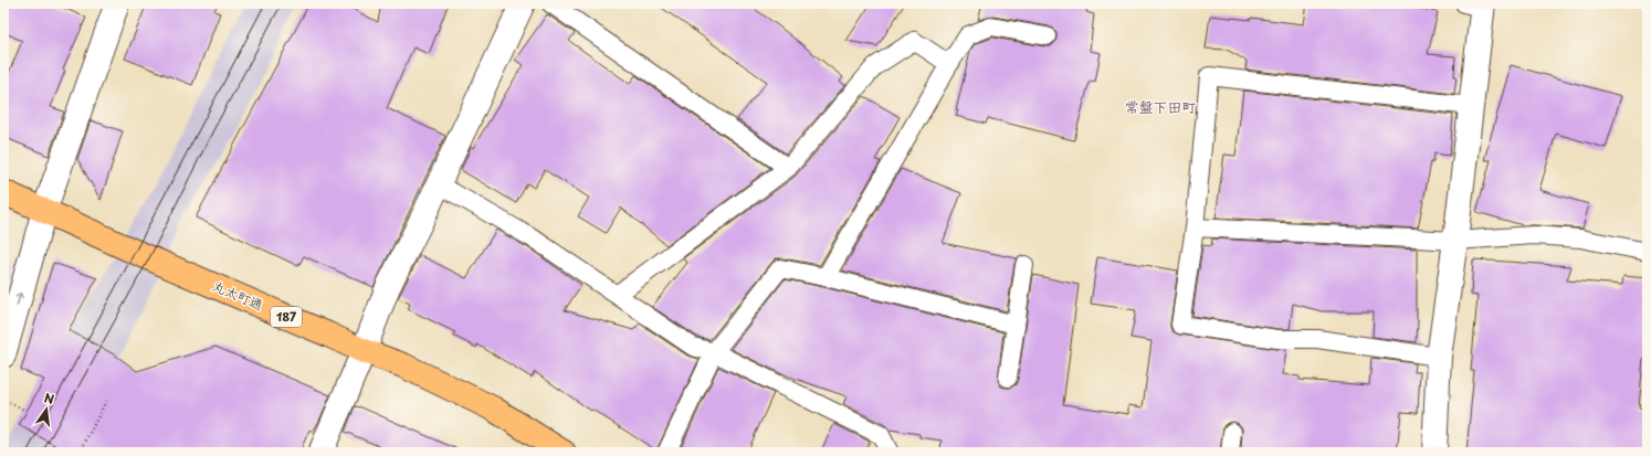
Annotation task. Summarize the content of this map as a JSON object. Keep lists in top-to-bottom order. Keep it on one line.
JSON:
{"streets":{"main road":["丸太町通","187"]},"districts":["常盤下田町"],"north":"top"}
